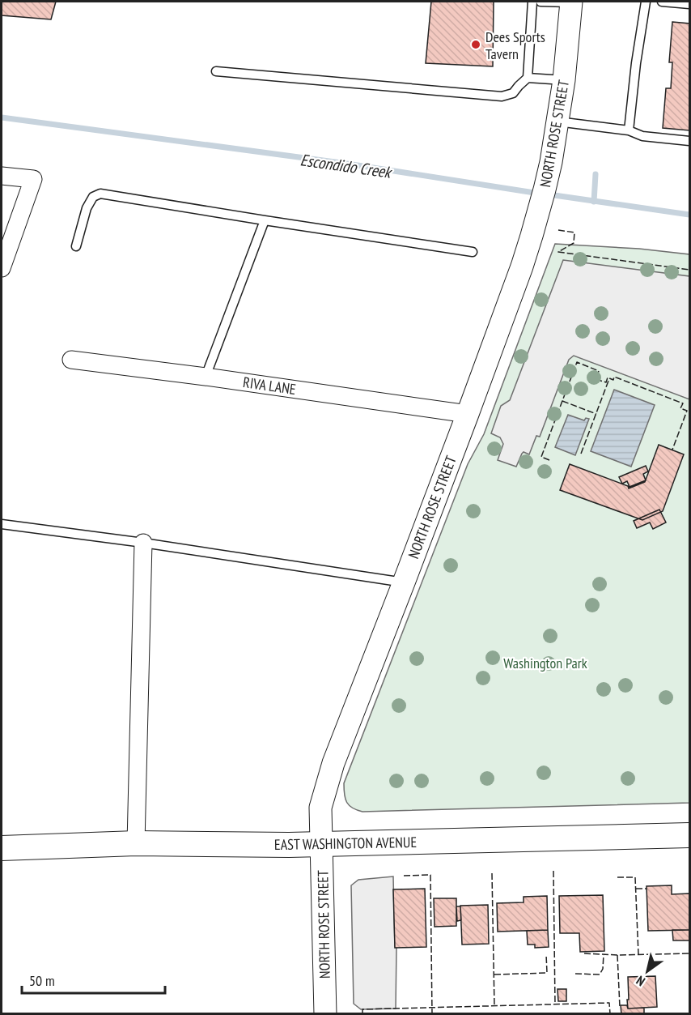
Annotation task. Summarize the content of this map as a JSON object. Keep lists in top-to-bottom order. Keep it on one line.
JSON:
{"streets":{"main road":["EAST WASHINGTON AVENUE"],"street":["NORTH ROSE STREET","RIVA LANE"]},"crossings":[["NORTH ROSE STREET","RIVA LANE"],["NORTH ROSE STREET","EAST WASHINGTON AVENUE"]],"water":["Escondido Creek"],"parks":["Washington Park"],"places":["Dees Sports Tavern"],"scale_bar":"50 m","north":"bottom left"}
